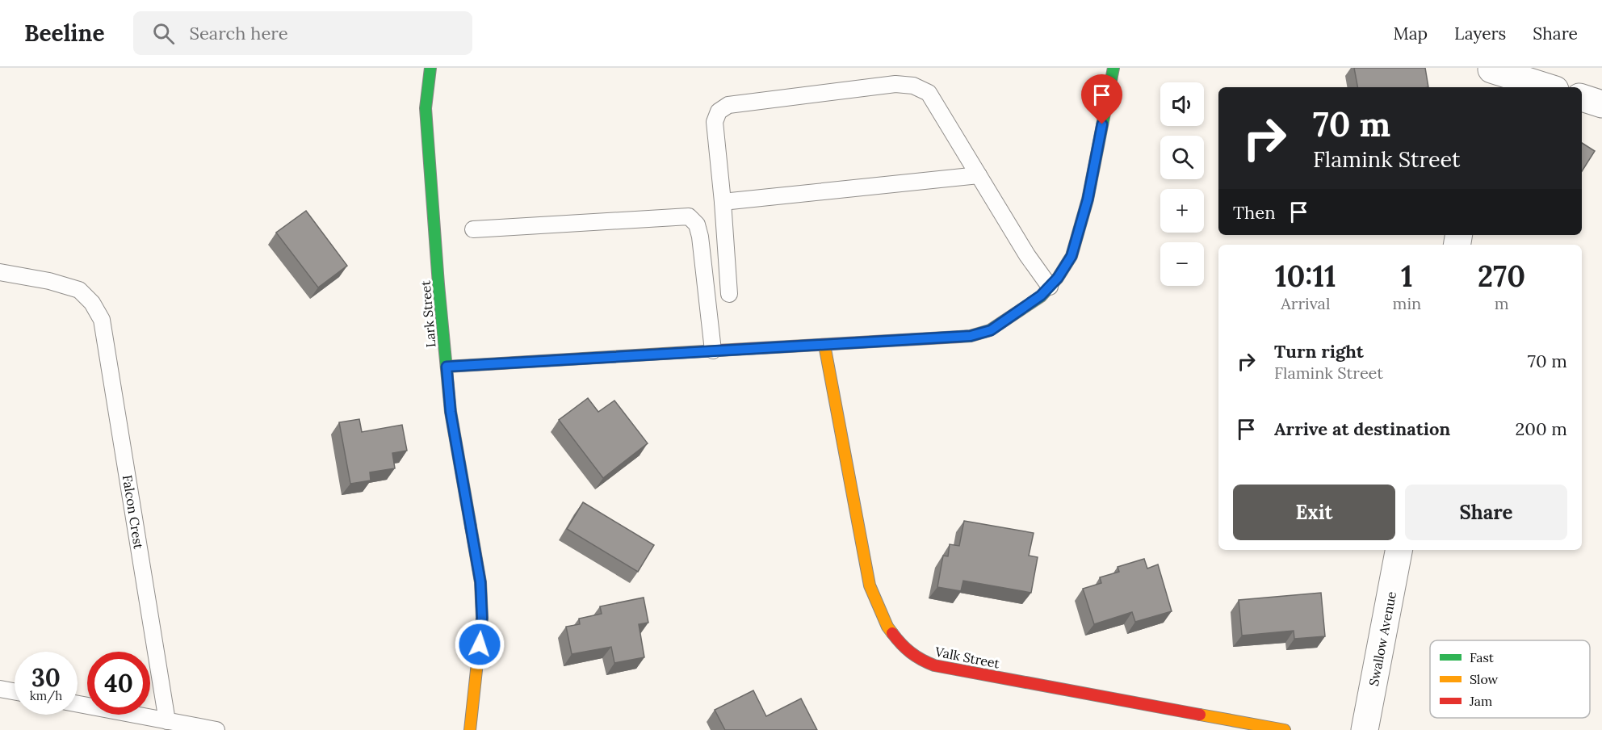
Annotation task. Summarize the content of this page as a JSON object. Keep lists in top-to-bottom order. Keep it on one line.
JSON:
{"streets":{"street":["Lark Street","Swallow Avenue","Valk Street"],"lane":["Falcon Crest"]},"legend":["Fast","Slow","Jam"],"page":{"header":"Beeline","search":"Search here","nav":["Map","Layers","Share"],"map_buttons":["+","−"],"turn":["70 m","Flamink Street"],"then":"Then","eta":["10:11","Arrival","1","min","270","m"],"list":[{"name":"Turn right","note":"Flamink Street","value":"70 m"},{"name":"Arrive at destination","value":"200 m"}],"buttons":["Exit","Share"],"speed":"30 km/h","limit":"40"}}
